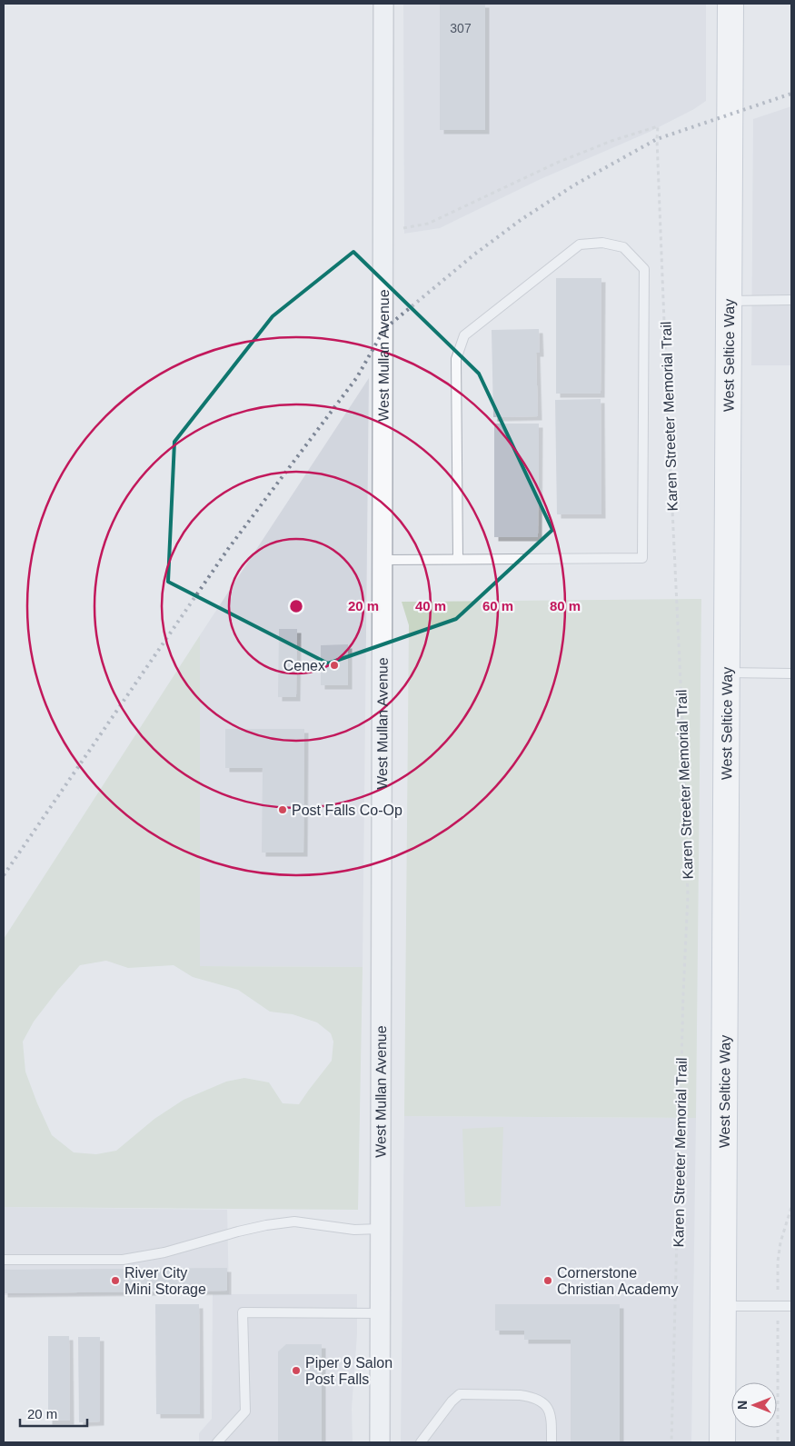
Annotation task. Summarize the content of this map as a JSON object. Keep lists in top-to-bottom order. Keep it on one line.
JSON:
{"streets":{"main road":["West Seltice Way"],"street":["West Mullan Avenue"],"path":["Karen Streeter Memorial Trail"]},"crossings":[["West Mullan Avenue","Karen Streeter Memorial Trail"]],"places":["Cenex","Post Falls Co-Op","River City Mini Storage","Cornerstone Christian Academy","Piper 9 Salon Post Falls"],"house_numbers":["307"],"scale_bar":"20 m","north":"left","rings":["20 m","40 m","60 m","80 m"]}
